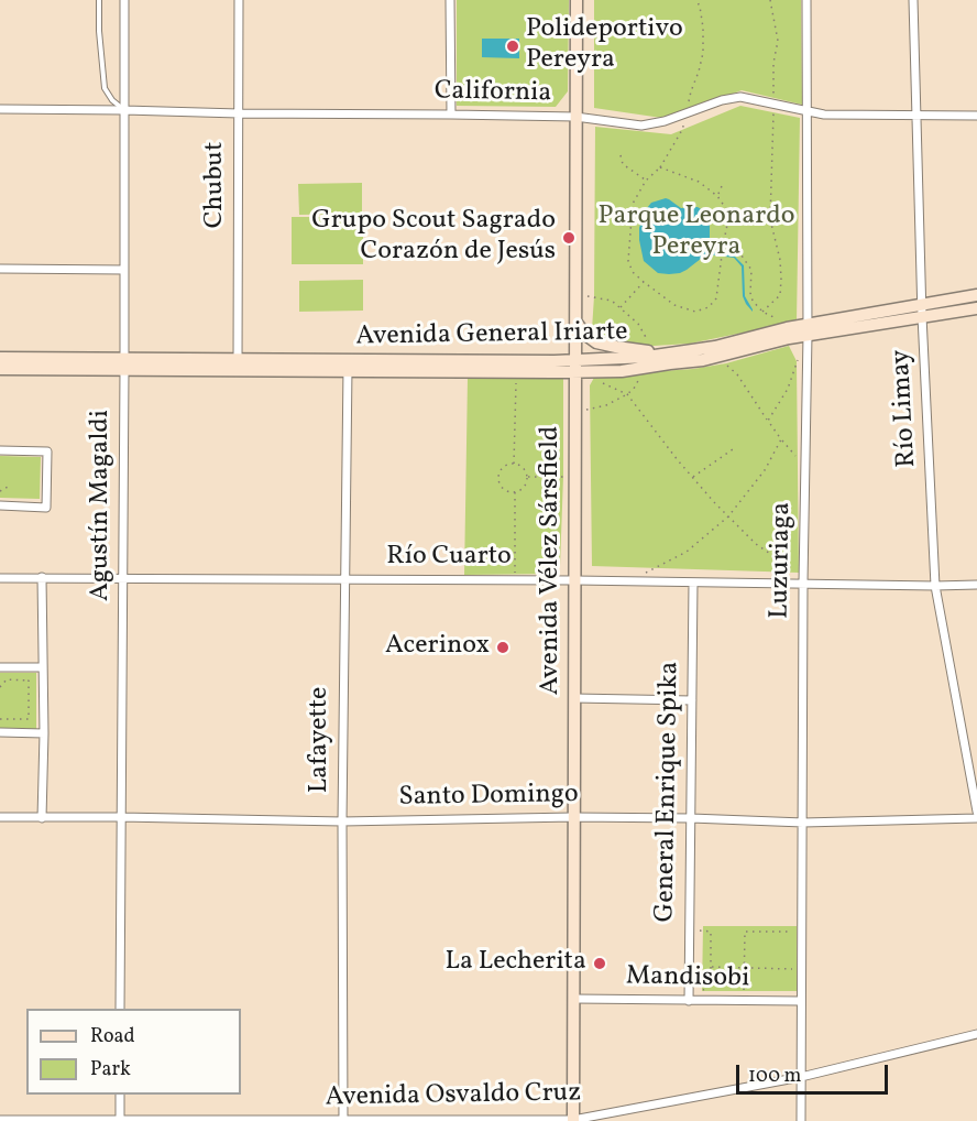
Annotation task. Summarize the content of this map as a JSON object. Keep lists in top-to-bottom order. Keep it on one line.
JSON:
{"streets":{"main road":["Avenida General Iriarte","Avenida Vélez Sársfield"],"street":["California","Chubut","Río Limay","Agustín Magaldi","Río Cuarto","Luzuriaga","Lafayette","General Enrique Spika","Santo Domingo","Mandisobi","Avenida Osvaldo Cruz"]},"crossings":[["California","Chubut"],["California","Río Limay"],["California","Agustín Magaldi"],["California","Avenida Vélez Sársfield"],["California","Luzuriaga"],["Chubut","Avenida General Iriarte"],["Avenida General Iriarte","Río Limay"],["Avenida General Iriarte","Agustín Magaldi"],["Avenida General Iriarte","Avenida Vélez Sársfield"],["Avenida General Iriarte","Luzuriaga"],["Avenida General Iriarte","Lafayette"],["Río Limay","Río Cuarto"],["Agustín Magaldi","Río Cuarto"],["Agustín Magaldi","Santo Domingo"],["Río Cuarto","Avenida Vélez Sársfield"],["Río Cuarto","Luzuriaga"],["Río Cuarto","Lafayette"],["Río Cuarto","General Enrique Spika"],["Avenida Vélez Sársfield","Santo Domingo"],["Avenida Vélez Sársfield","Mandisobi"],["Avenida Vélez Sársfield","Avenida Osvaldo Cruz"],["Luzuriaga","Santo Domingo"],["Luzuriaga","Mandisobi"],["Luzuriaga","Avenida Osvaldo Cruz"],["Lafayette","Santo Domingo"],["Lafayette","Avenida Osvaldo Cruz"],["General Enrique Spika","Santo Domingo"],["General Enrique Spika","Mandisobi"]],"parks":["Parque Leonardo Pereyra"],"places":["Polideportivo Pereyra","Grupo Scout Sagrado Corazón de Jesús","Acerinox","La Lecherita"],"legend":["Road","Park"],"scale_bar":"100 m"}
